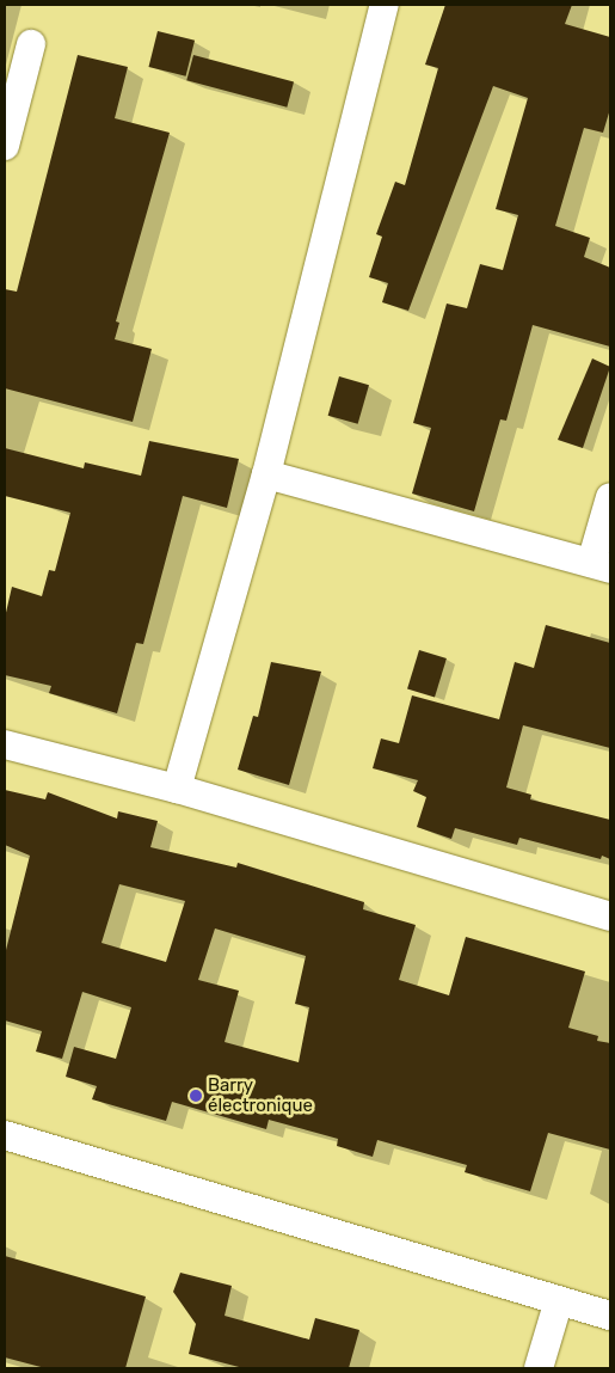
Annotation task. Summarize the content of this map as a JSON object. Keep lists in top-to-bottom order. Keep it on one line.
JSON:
{"places":["Barry électronique"]}
